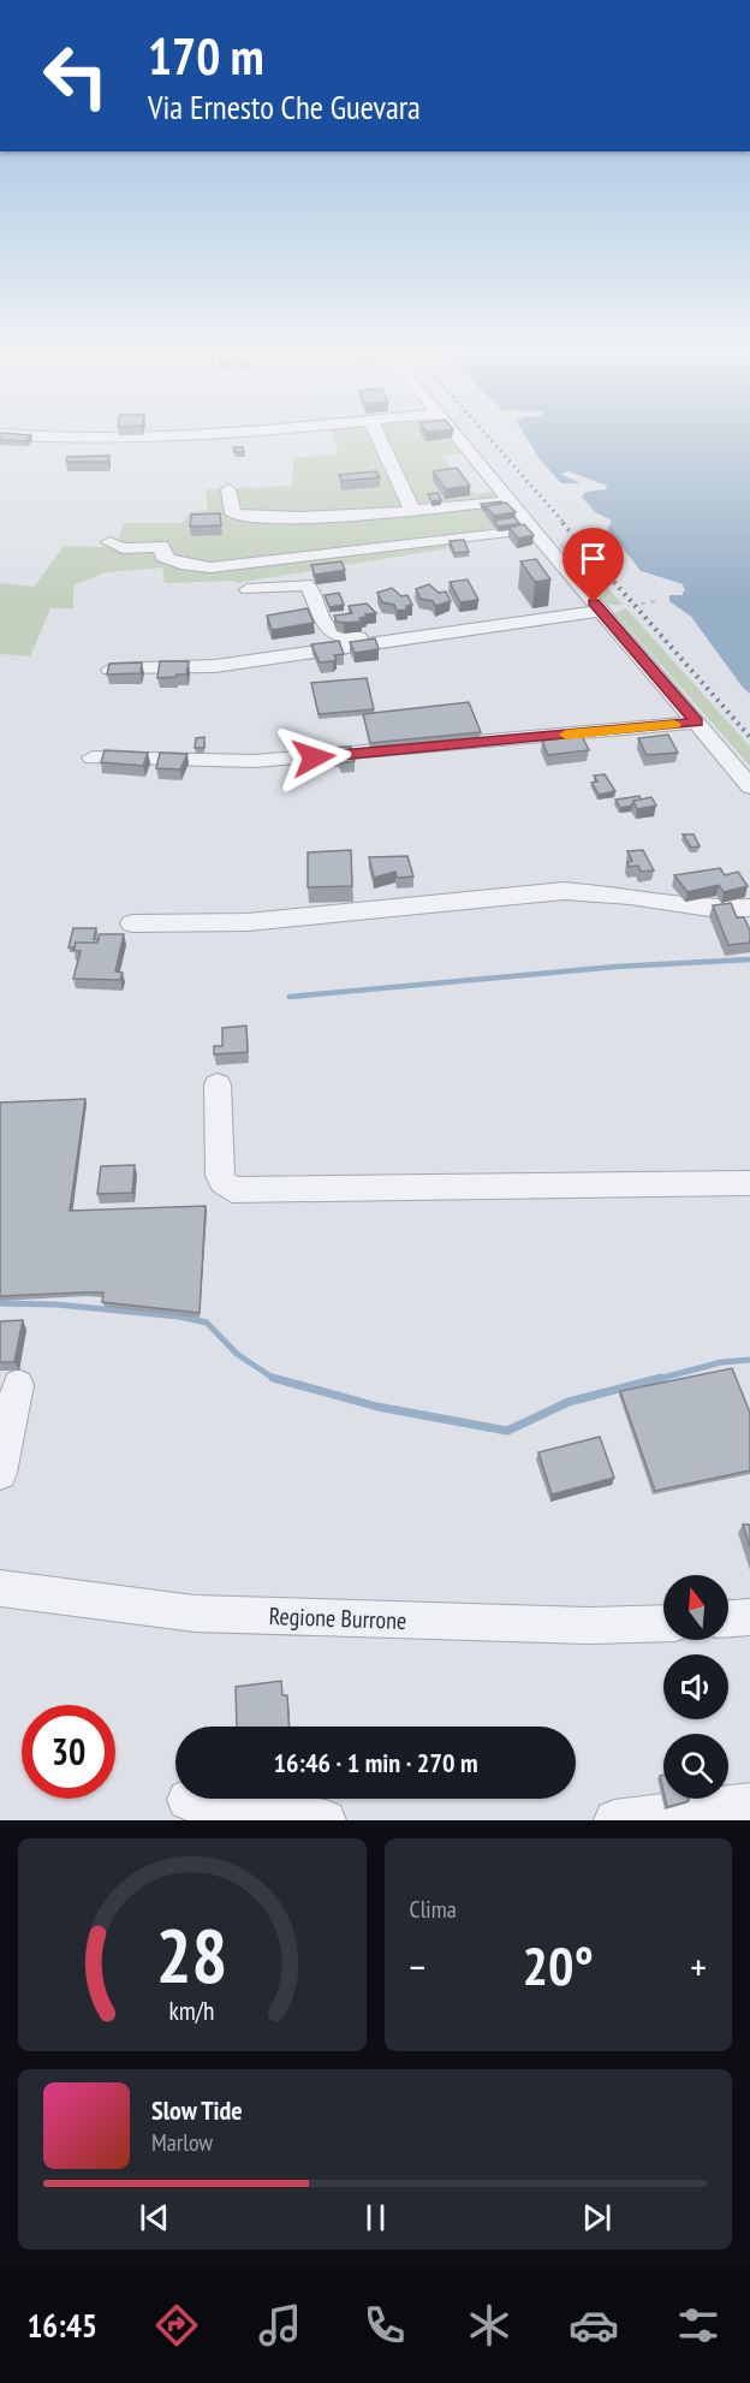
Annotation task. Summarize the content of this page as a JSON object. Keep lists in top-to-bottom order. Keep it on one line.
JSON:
{"streets":{"street":["Regione Burrone"]},"north":"top","page":{"turn":["170 m","Via Ernesto Che Guevara"],"limit":"30","trip":"16:46 · 1 min · 270 m","tile":"Clima","heat":["−","20°","+"],"song":["Slow Tide","Marlow"],"tabs":"16:45","gauge":["28","km/h"]}}
